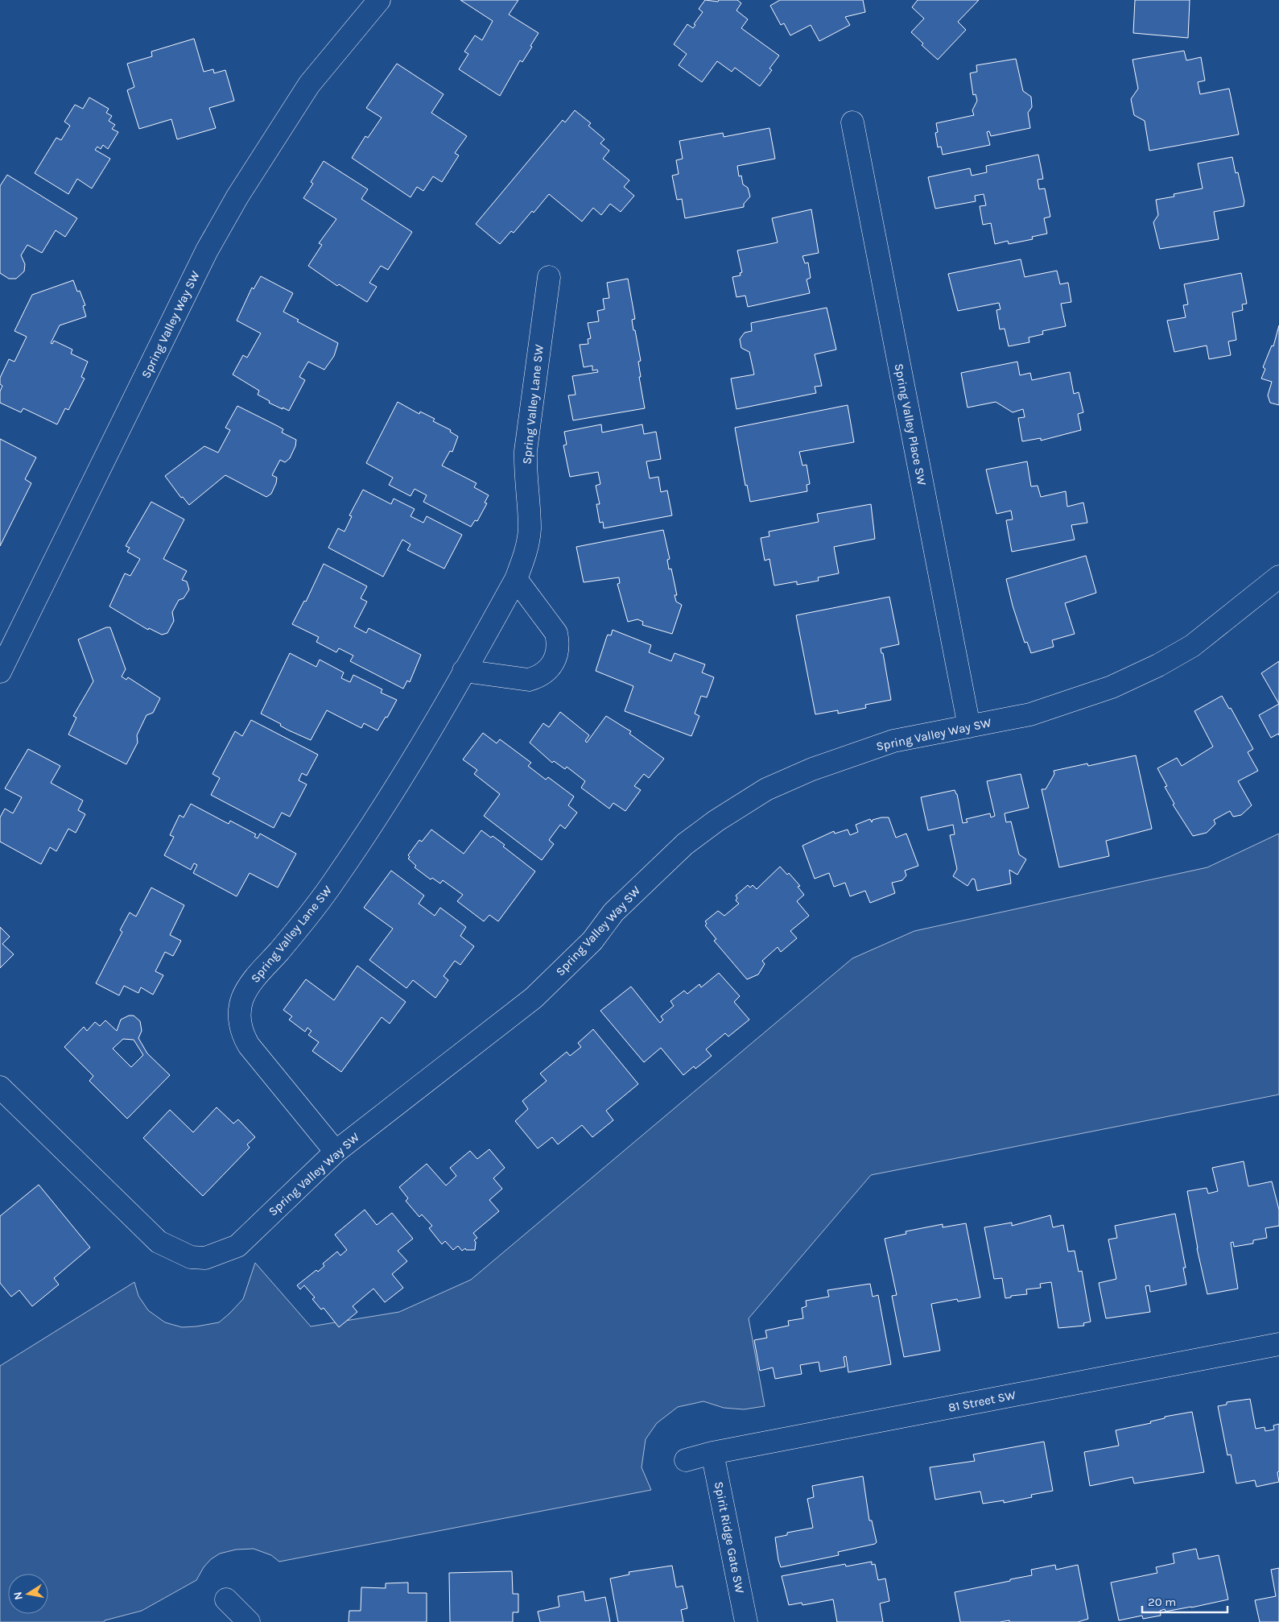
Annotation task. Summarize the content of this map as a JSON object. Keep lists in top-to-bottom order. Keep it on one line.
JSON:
{"streets":{"street":["Spring Valley Way SW","Spring Valley Lane SW","Spring Valley Place SW","81 Street SW","Spirit Ridge Gate SW"]},"crossings":[["Spring Valley Way SW","Spring Valley Lane SW"],["Spring Valley Way SW","Spring Valley Place SW"],["81 Street SW","Spirit Ridge Gate SW"]],"scale_bar":"20 m","north":"left"}
